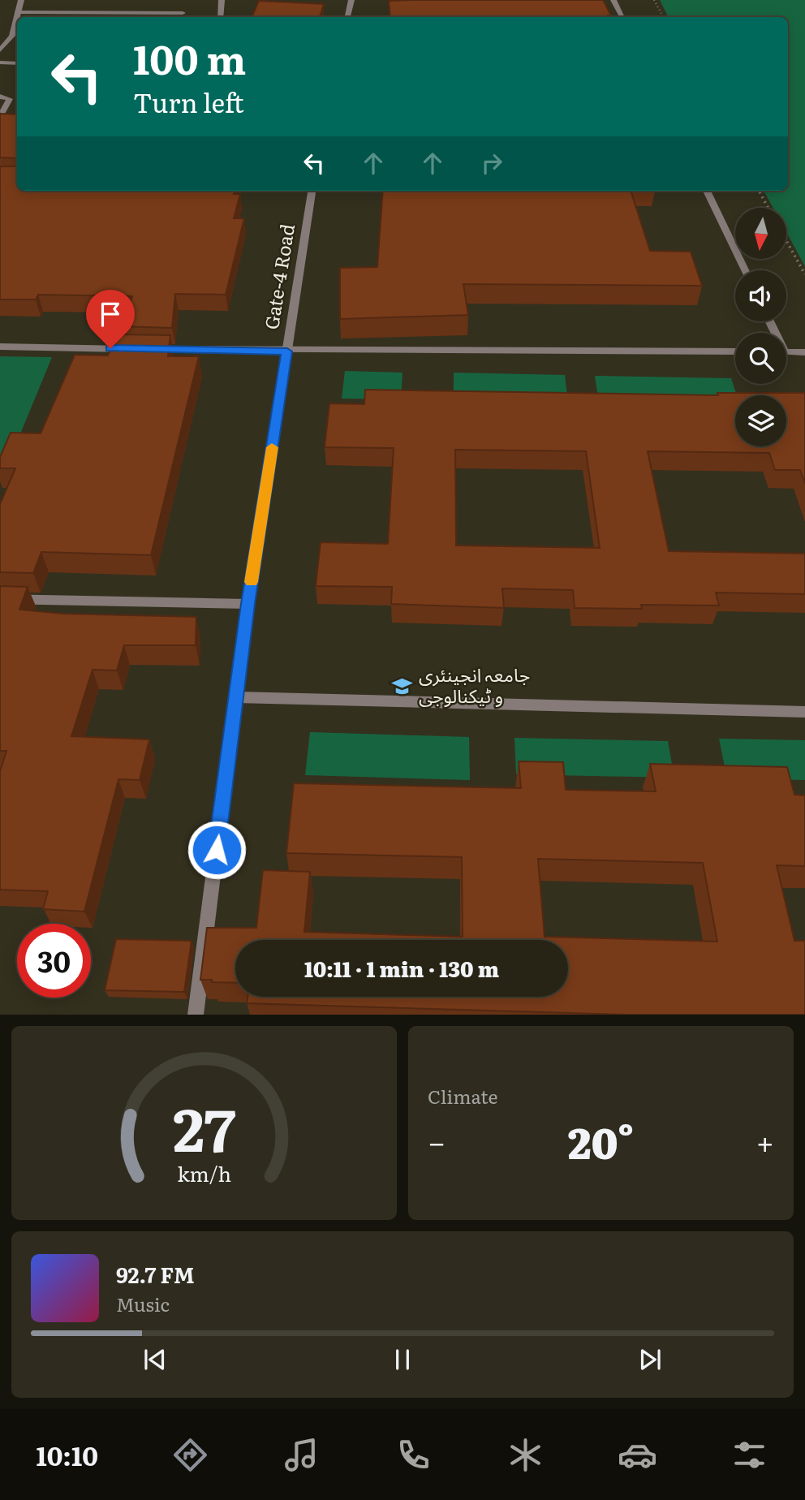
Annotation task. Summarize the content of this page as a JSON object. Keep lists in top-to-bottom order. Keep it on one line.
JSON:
{"streets":{"street":["Gate-4 Road"]},"places":{"school or university":["جامعہ انجینئری و ٹیکنالوجی"]},"north":"bottom","page":{"turn":["100 m","Turn left"],"limit":"30","trip":"10:11 · 1 min · 130 m","tile":"Climate","heat":["−","20°","+"],"song":["92.7 FM","Music"],"tabs":"10:10","gauge":["27","km/h"]}}
